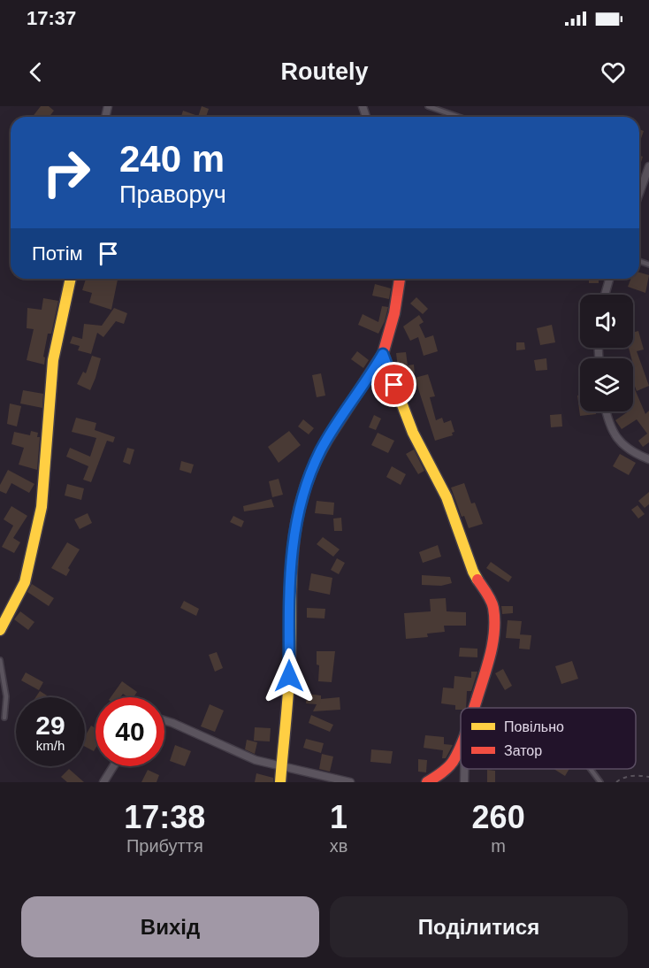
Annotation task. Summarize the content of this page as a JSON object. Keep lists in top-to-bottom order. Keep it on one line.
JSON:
{"legend":["Повільно","Затор"],"page":{"status":"17:37","header":"Routely","turn":["240 m","Праворуч"],"then":"Потім","speed":"29 km/h","limit":"40","eta":["17:38","Прибуття","1","хв","260","m"],"buttons":["Вихід","Поділитися"]}}
